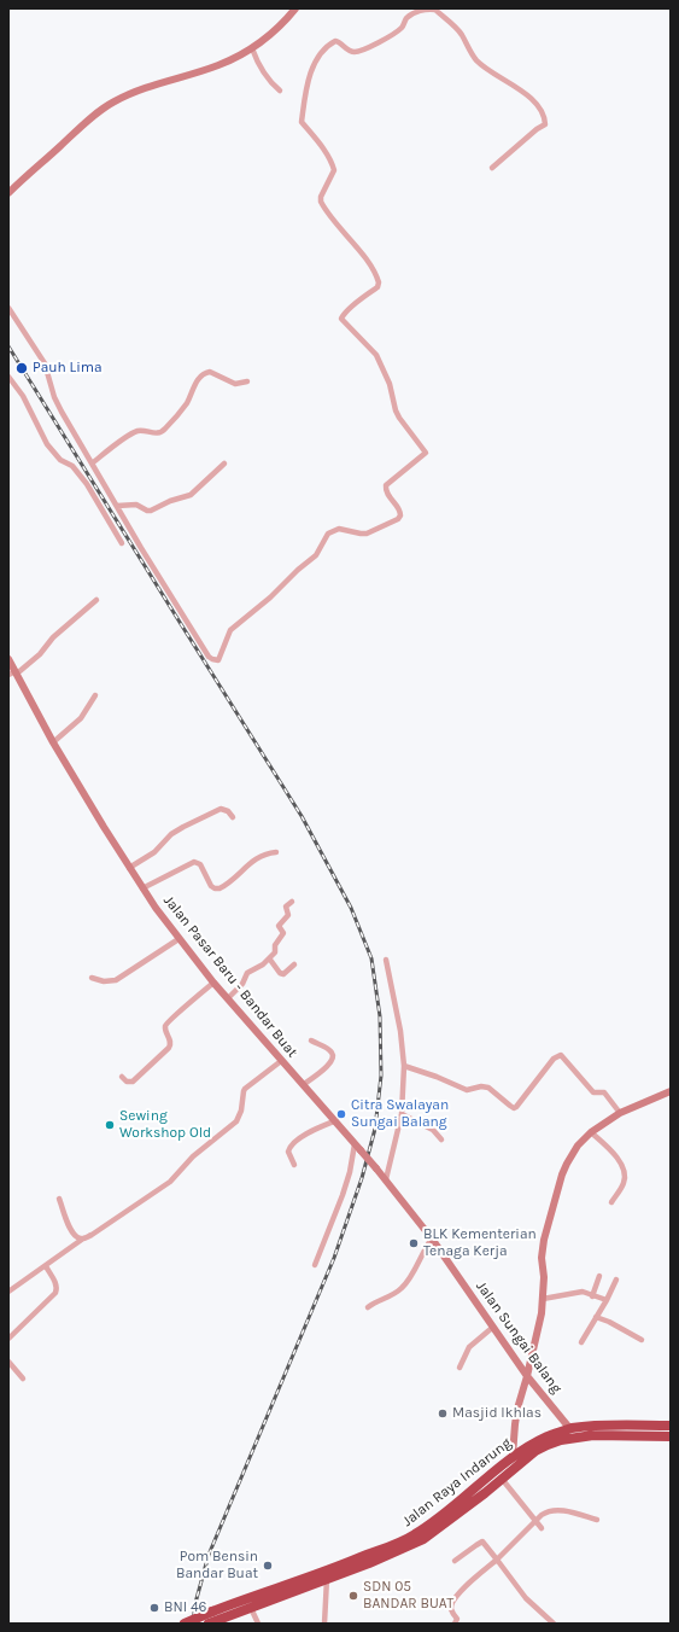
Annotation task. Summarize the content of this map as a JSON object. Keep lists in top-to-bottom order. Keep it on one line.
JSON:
{"streets":{"highway":["Jalan Raya Indarung"],"street":["Jalan Pasar Baru - Bandar Buat","Jalan Sungai Balang"]},"crossings":[["Jalan Pasar Baru - Bandar Buat","Jalan Sungai Balang"],["Jalan Sungai Balang","Jalan Raya Indarung"]],"places":["Pauh Lima","Citra Swalayan Sungai Balang","Sewing Workshop Old","BLK Kementerian Tenaga Kerja","Masjid Ikhlas","Pom Bensin Bandar Buat","SDN 05 BANDAR BUAT","BNI 46"]}
